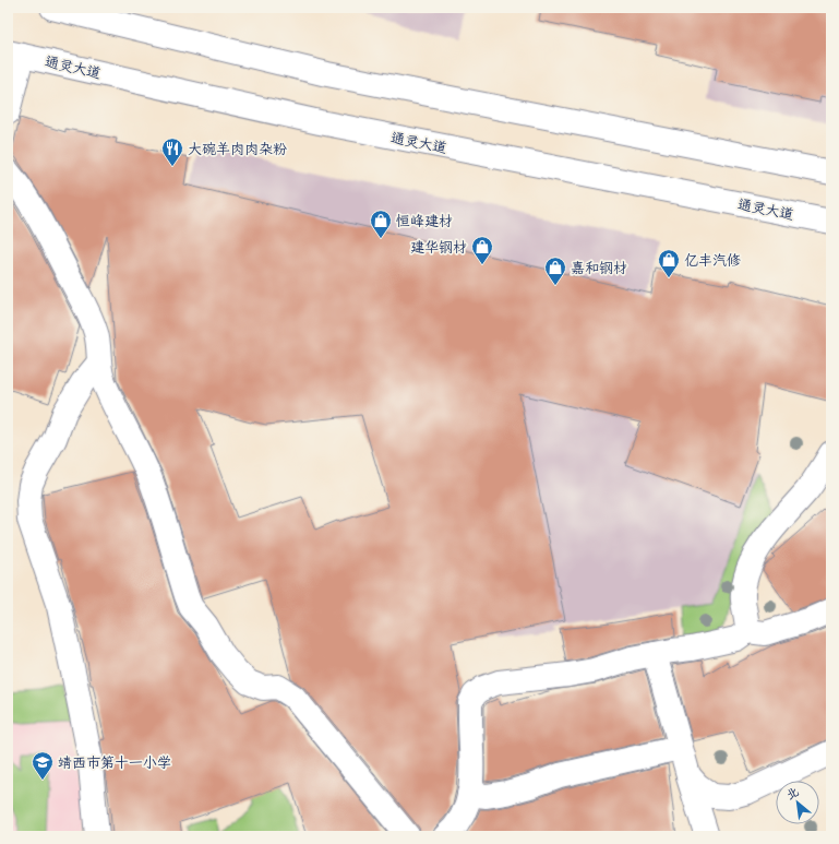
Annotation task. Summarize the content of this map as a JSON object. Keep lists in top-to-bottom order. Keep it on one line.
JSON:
{"streets":{"street":["通灵大道"]},"places":{"restaurant":["大碗羊肉肉杂粉"],"shop":["恒峰建材","建华钢材","亿丰汽修","嘉和钢材"],"school or university":["靖西市第十一小学"]},"north":"top left"}
